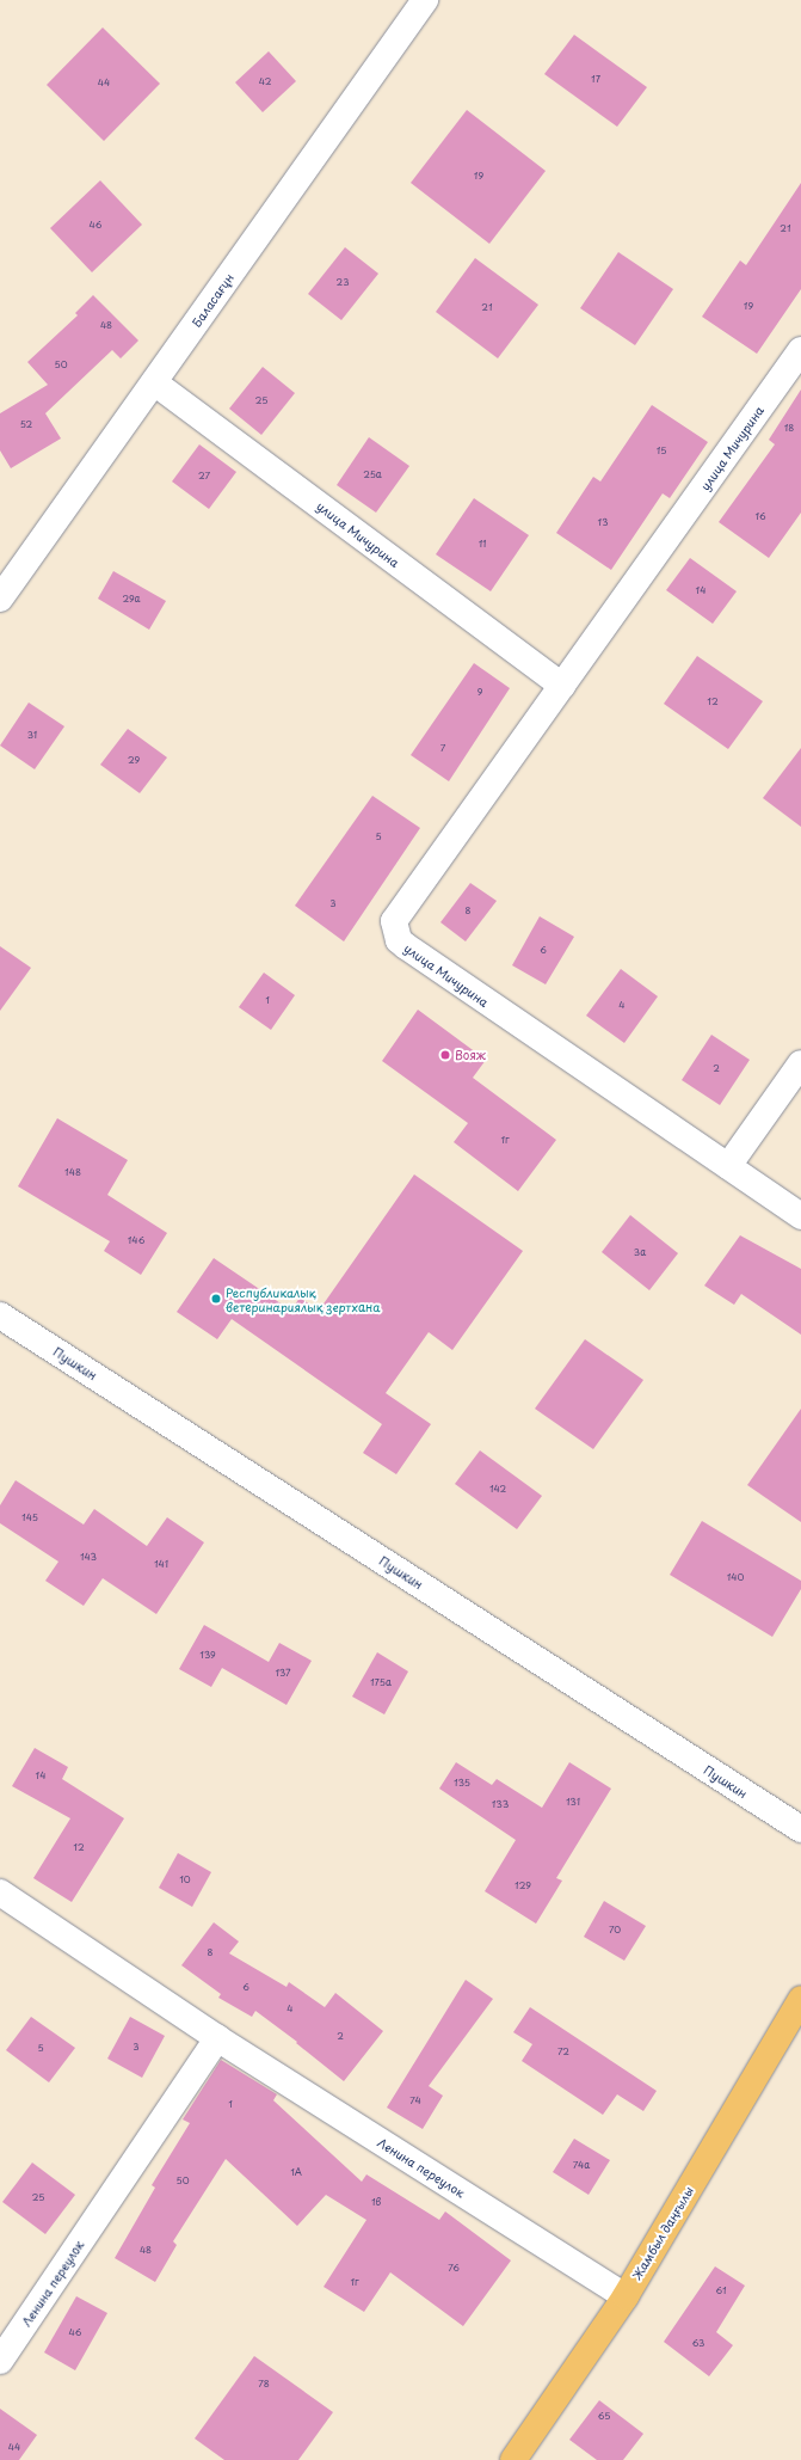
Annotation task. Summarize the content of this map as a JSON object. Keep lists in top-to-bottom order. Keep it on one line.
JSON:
{"streets":{"main road":["Жамбыл даңғылы"],"street":["Баласағұн","улица Мичурина","Пушкин","Ленина переулок"]},"crossings":[["Баласағұн","улица Мичурина"],["Ленина переулок","Жамбыл даңғылы"]],"places":["Вояж","Республикалық ветеринариялық зертхана"],"house_numbers":["17","42","44","19","46","21","23","19","21","48","50","25","52","18","15","25а","27","16","13","11","14","29а","9","12","31","7","29","5","3","8","6","1","4","2","1г","148","146","3а","142","145","143","141","140","139","137","175а","14","135","131","133","12","10","129","70","8","6","4","2","3","5","72","74","1","74а","1А","50","25","1в","48","76","1г","61","46","63","78","65","44"]}
